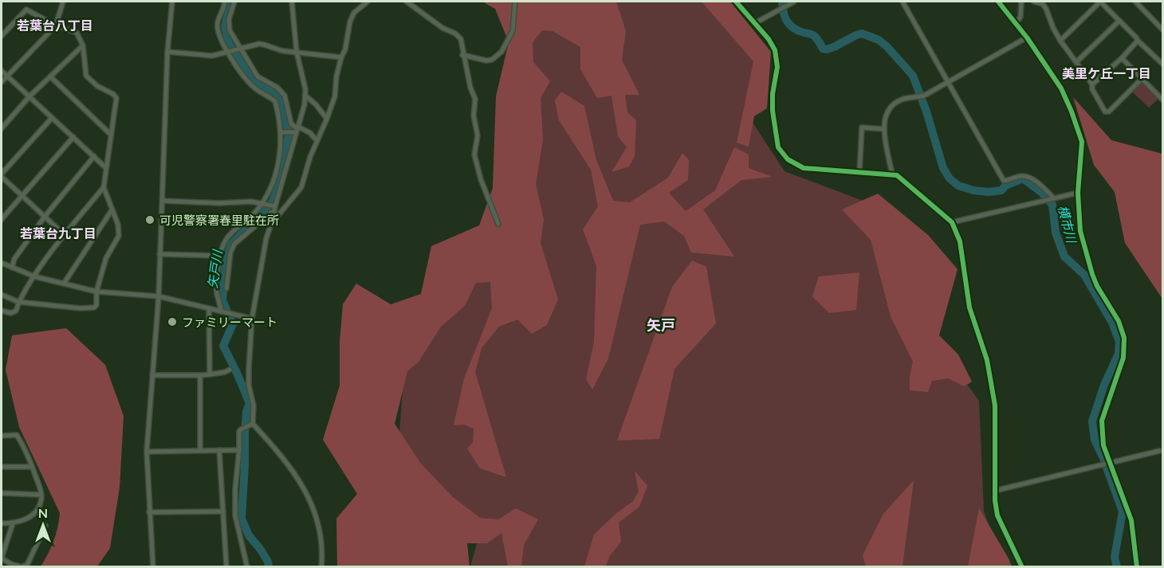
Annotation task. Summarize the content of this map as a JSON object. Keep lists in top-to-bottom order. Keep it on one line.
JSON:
{"districts":["若葉台八丁目","美里ケ丘一丁目","若葉台九丁目","矢戸"],"water":["横市川","矢戸川"],"places":["可児警察署春里駐在所","ファミリーマート"],"north":"top"}
